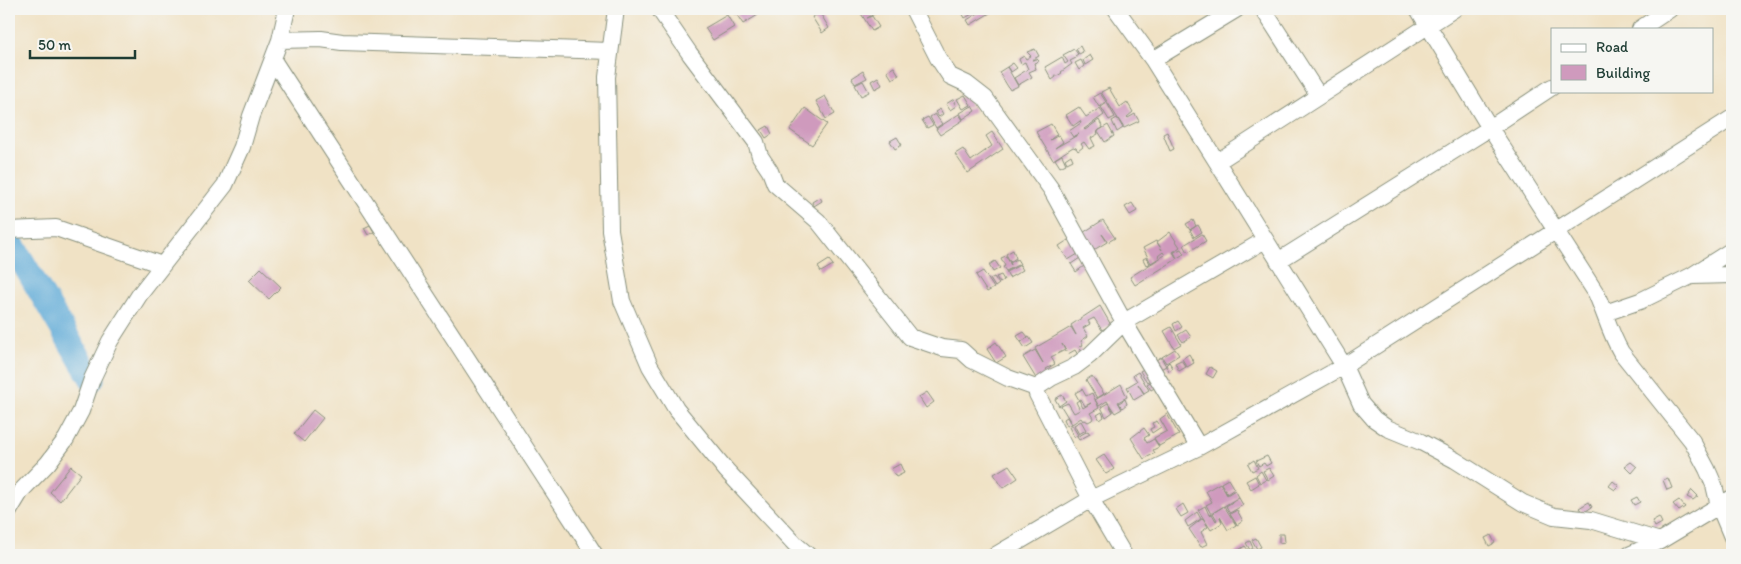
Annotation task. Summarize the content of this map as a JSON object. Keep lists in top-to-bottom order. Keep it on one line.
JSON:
{"legend":["Road","Building"],"scale_bar":"50 m"}
